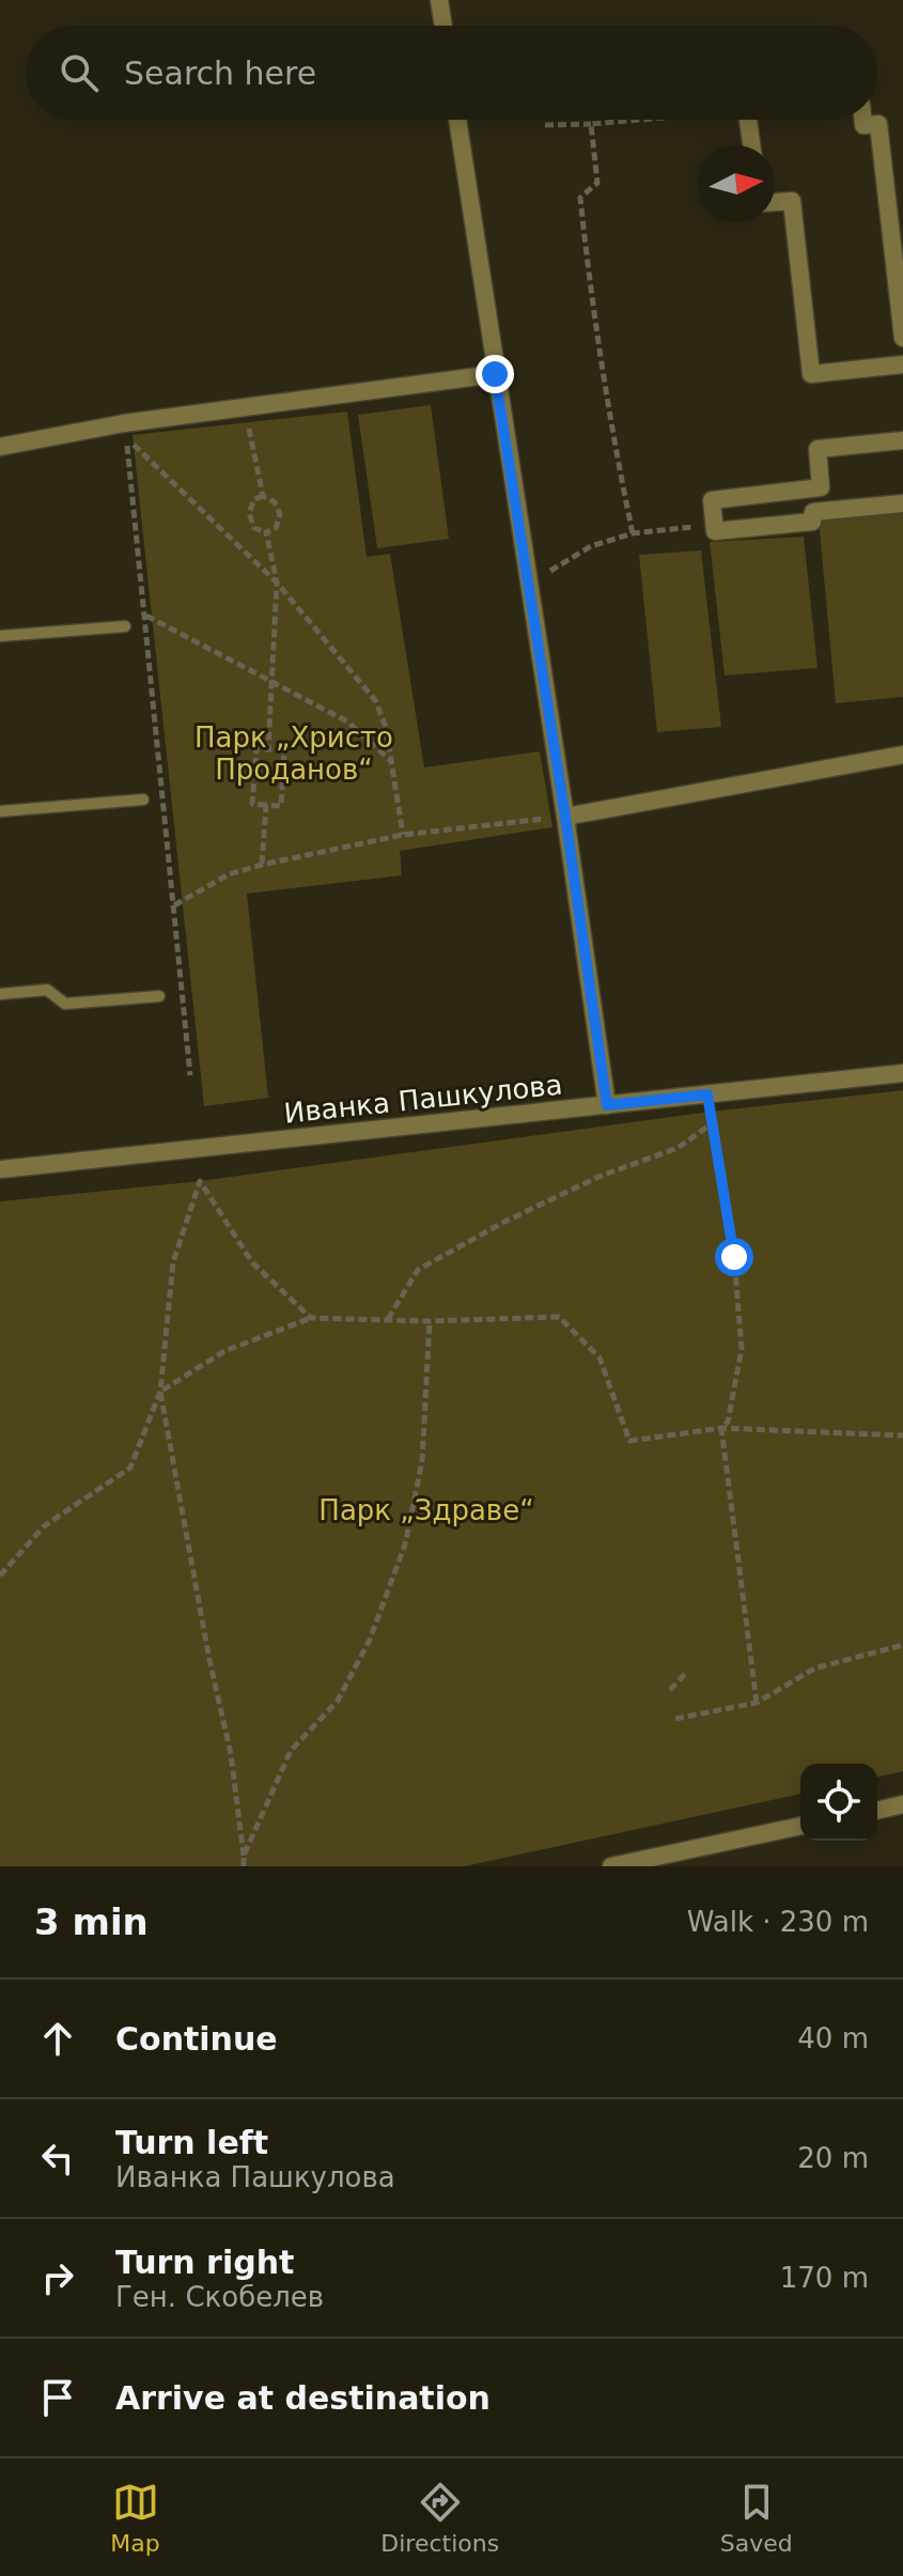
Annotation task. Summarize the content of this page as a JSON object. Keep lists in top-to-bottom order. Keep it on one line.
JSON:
{"streets":{"street":["Иванка Пашкулова"]},"parks":["Парк „Христо Проданов“","Парк „Здраве“"],"north":"right","page":{"search":"Search here","heading":["3 min","Walk · 230 m"],"list":[["Continue","40 m"],["Turn left","Иванка Пашкулова","20 m"],["Turn right","Ген. Скобелев","170 m"],"Arrive at destination"],"nav":["Map","Directions","Saved"]}}
